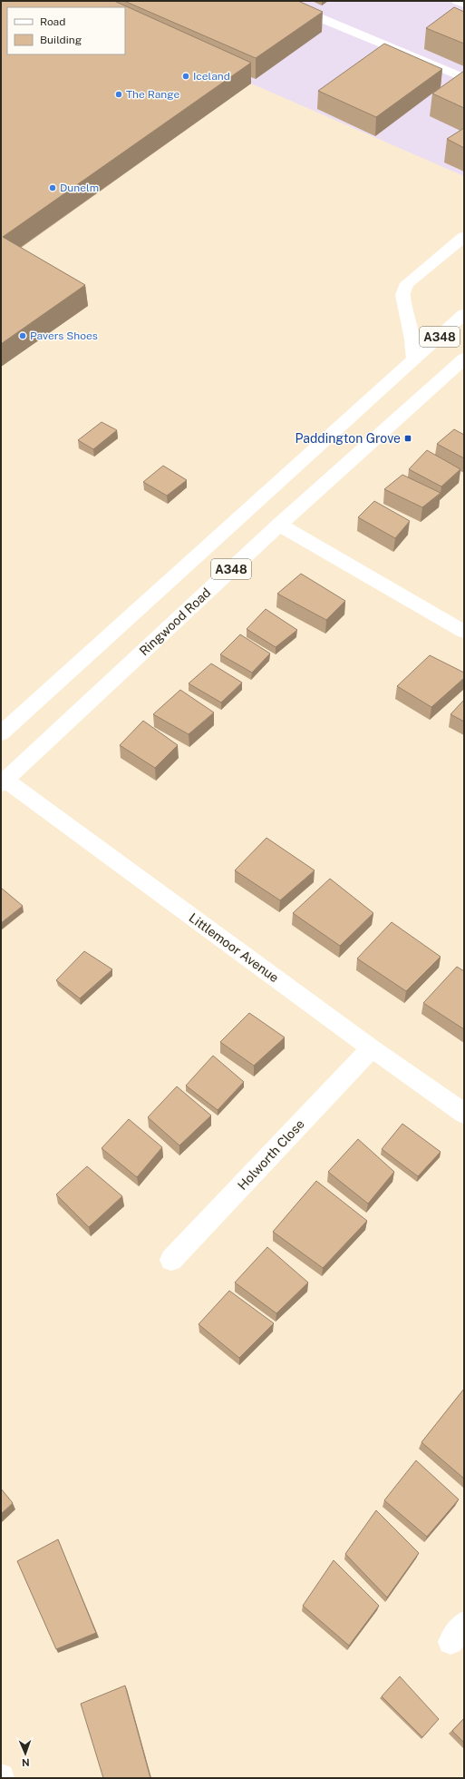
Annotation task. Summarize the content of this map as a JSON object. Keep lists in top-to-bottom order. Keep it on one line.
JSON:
{"streets":{"main road":["A348","Ringwood Road","Littlemoor Avenue","Holworth Close"]},"crossings":[["Ringwood Road","Littlemoor Avenue"],["Littlemoor Avenue","Holworth Close"]],"places":{"other":["Iceland","The Range","Dunelm","Pavers Shoes"],"transit":["Paddington Grove"]},"legend":["Road","Building"],"north":"bottom"}
